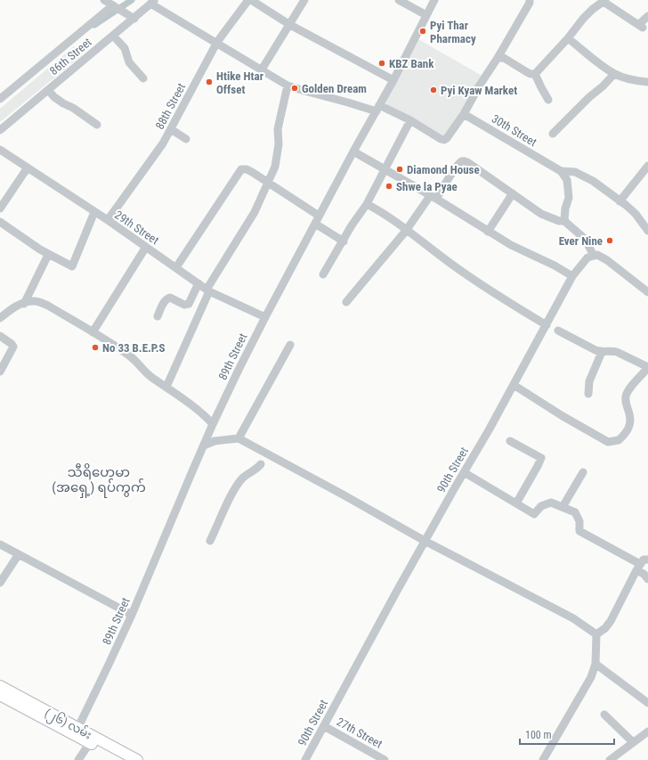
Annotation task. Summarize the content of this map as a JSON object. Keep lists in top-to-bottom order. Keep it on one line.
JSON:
{"streets":{"main road":["(၂၆) လမ်း"],"street":["86th Street","88th Street","30th Street","29th Street","89th Street","90th Street","27th Street"]},"crossings":[["88th Street","29th Street"],["29th Street","89th Street"],["89th Street","(၂၆) လမ်း"],["90th Street","27th Street"]],"districts":["သီရိဟေမာ (အရှေ့) ရပ်ကွက်"],"places":["Pyi Thar Pharmacy","KBZ Bank","Htike Htar Offset","Golden Dream","Pyi Kyaw Market","Diamond House","Shwe la Pyae","Ever Nine","No 33 B.E.P.S"],"scale_bar":"100 m"}
